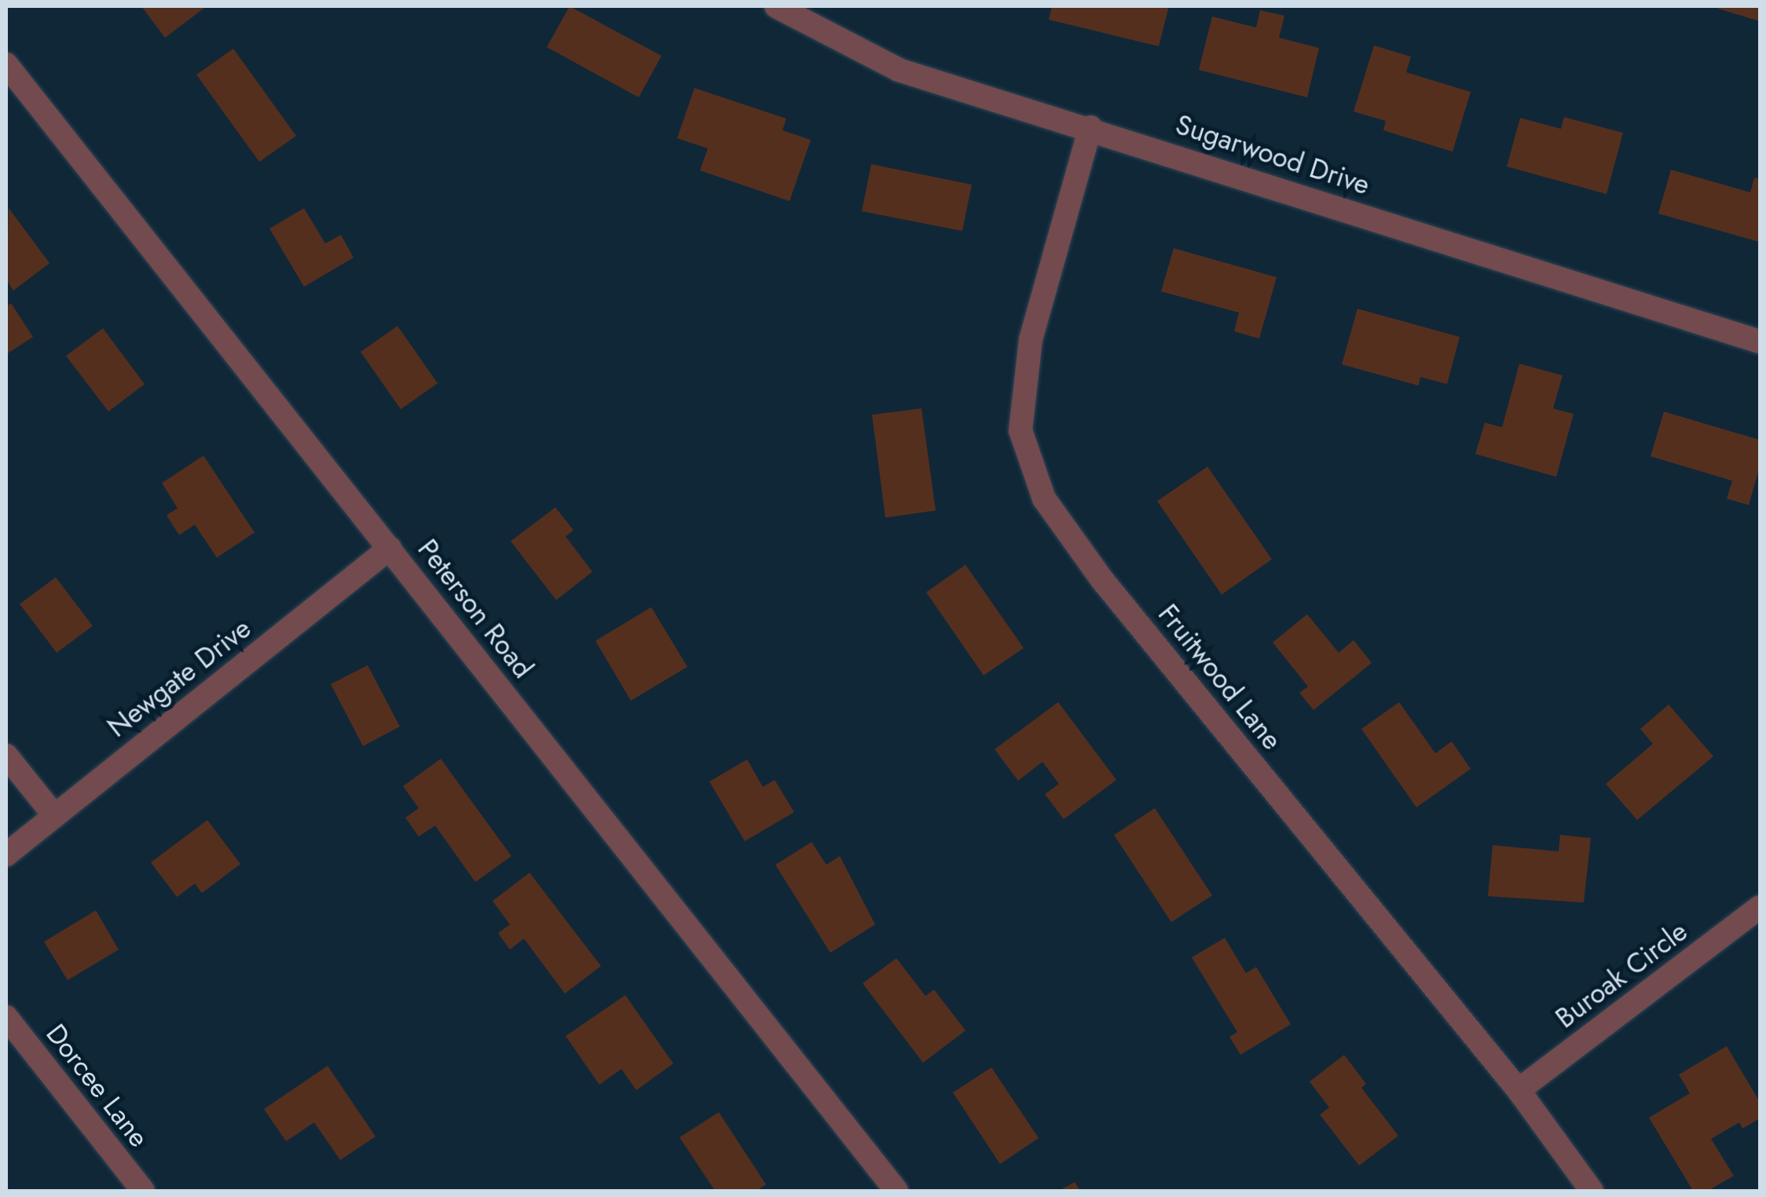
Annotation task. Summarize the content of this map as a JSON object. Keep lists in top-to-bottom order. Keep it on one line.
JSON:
{"streets":{"street":["Sugarwood Drive","Peterson Road","Fruitwood Lane","Newgate Drive","Buroak Circle","Dorcee Lane"]},"crossings":[["Sugarwood Drive","Fruitwood Lane"],["Peterson Road","Newgate Drive"],["Fruitwood Lane","Buroak Circle"]]}
